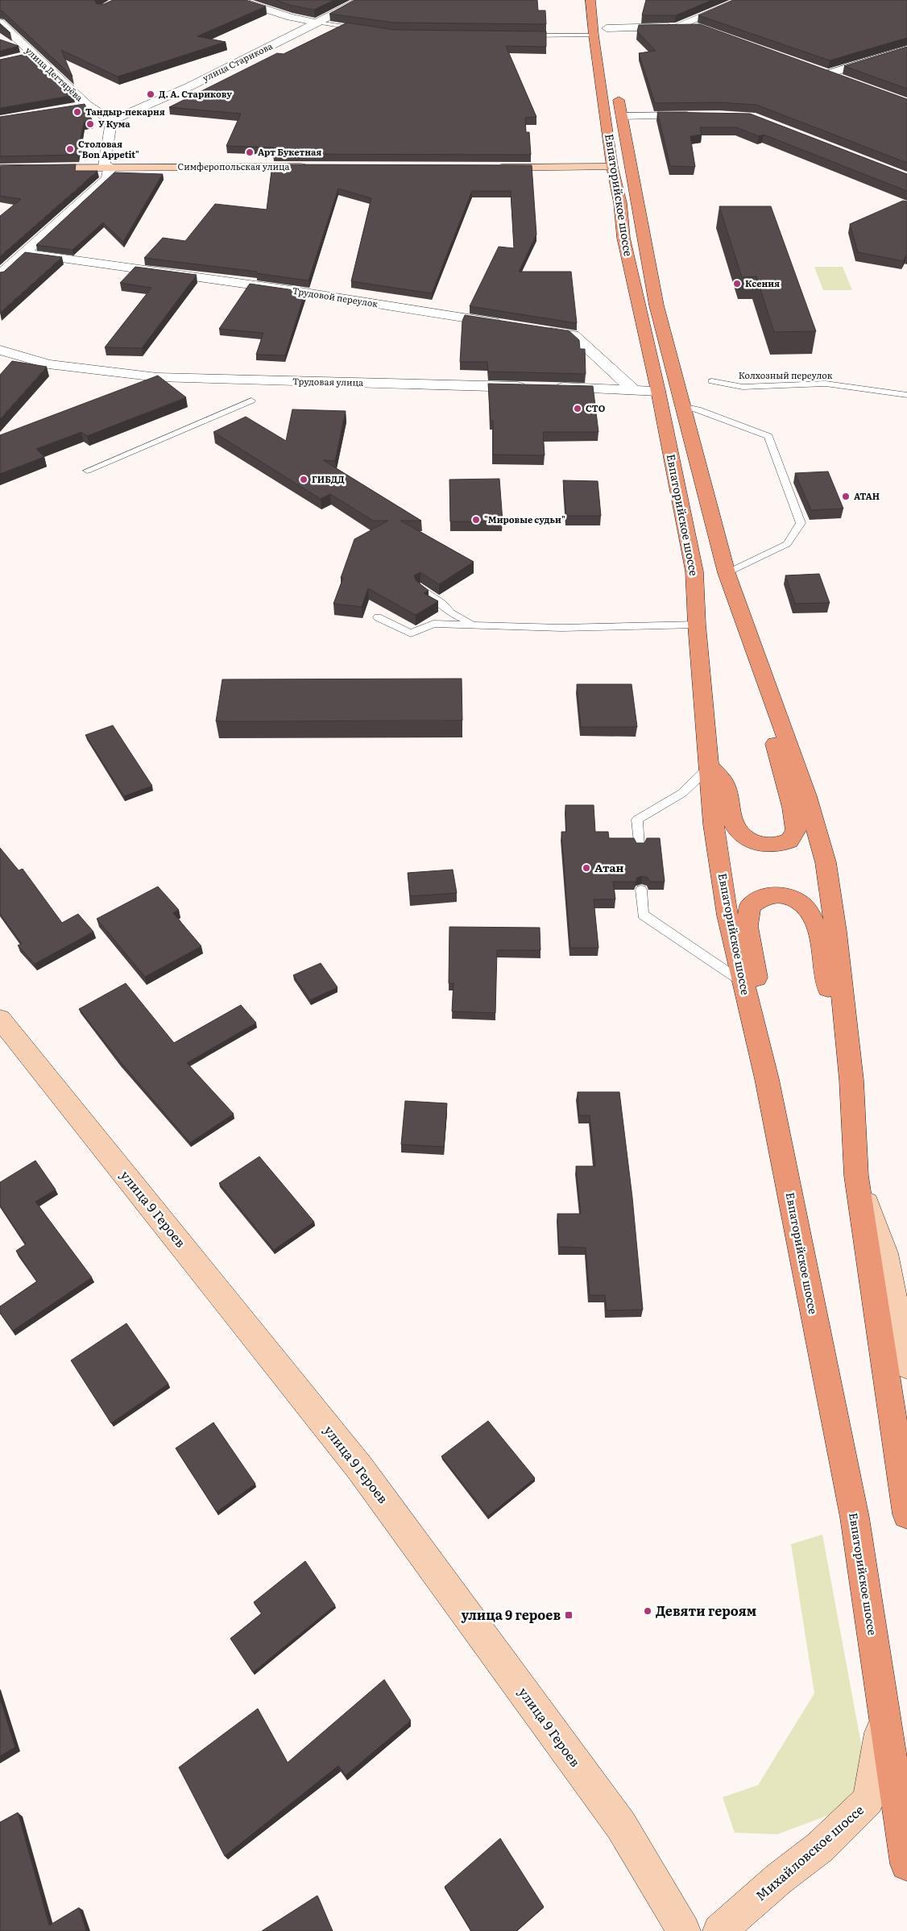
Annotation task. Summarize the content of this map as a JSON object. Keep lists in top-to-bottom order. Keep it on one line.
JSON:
{"streets":{"main road":["Евпаторийское шоссе"],"street":["улица Старикова","улица Дегтярёва","Симферопольская улица","Трудовой переулок","Трудовая улица","улица 9 Героев","Михайловское шоссе"],"lane":["Колхозный переулок"]},"crossings":[["улица Старикова","улица Дегтярёва"],["Евпаторийское шоссе","Михайловское шоссе"]],"places":{"other":["Д. А. Старикову","Тандыр-пекарня","У Кума","Столовая \"Bon Appetit\"","Арт Букетная","Ксения","СТО","ГИБДД","АТАН","\"Мировые судьи\"","Атан","Девяти героям"],"transit":["улица 9 героев"]}}
